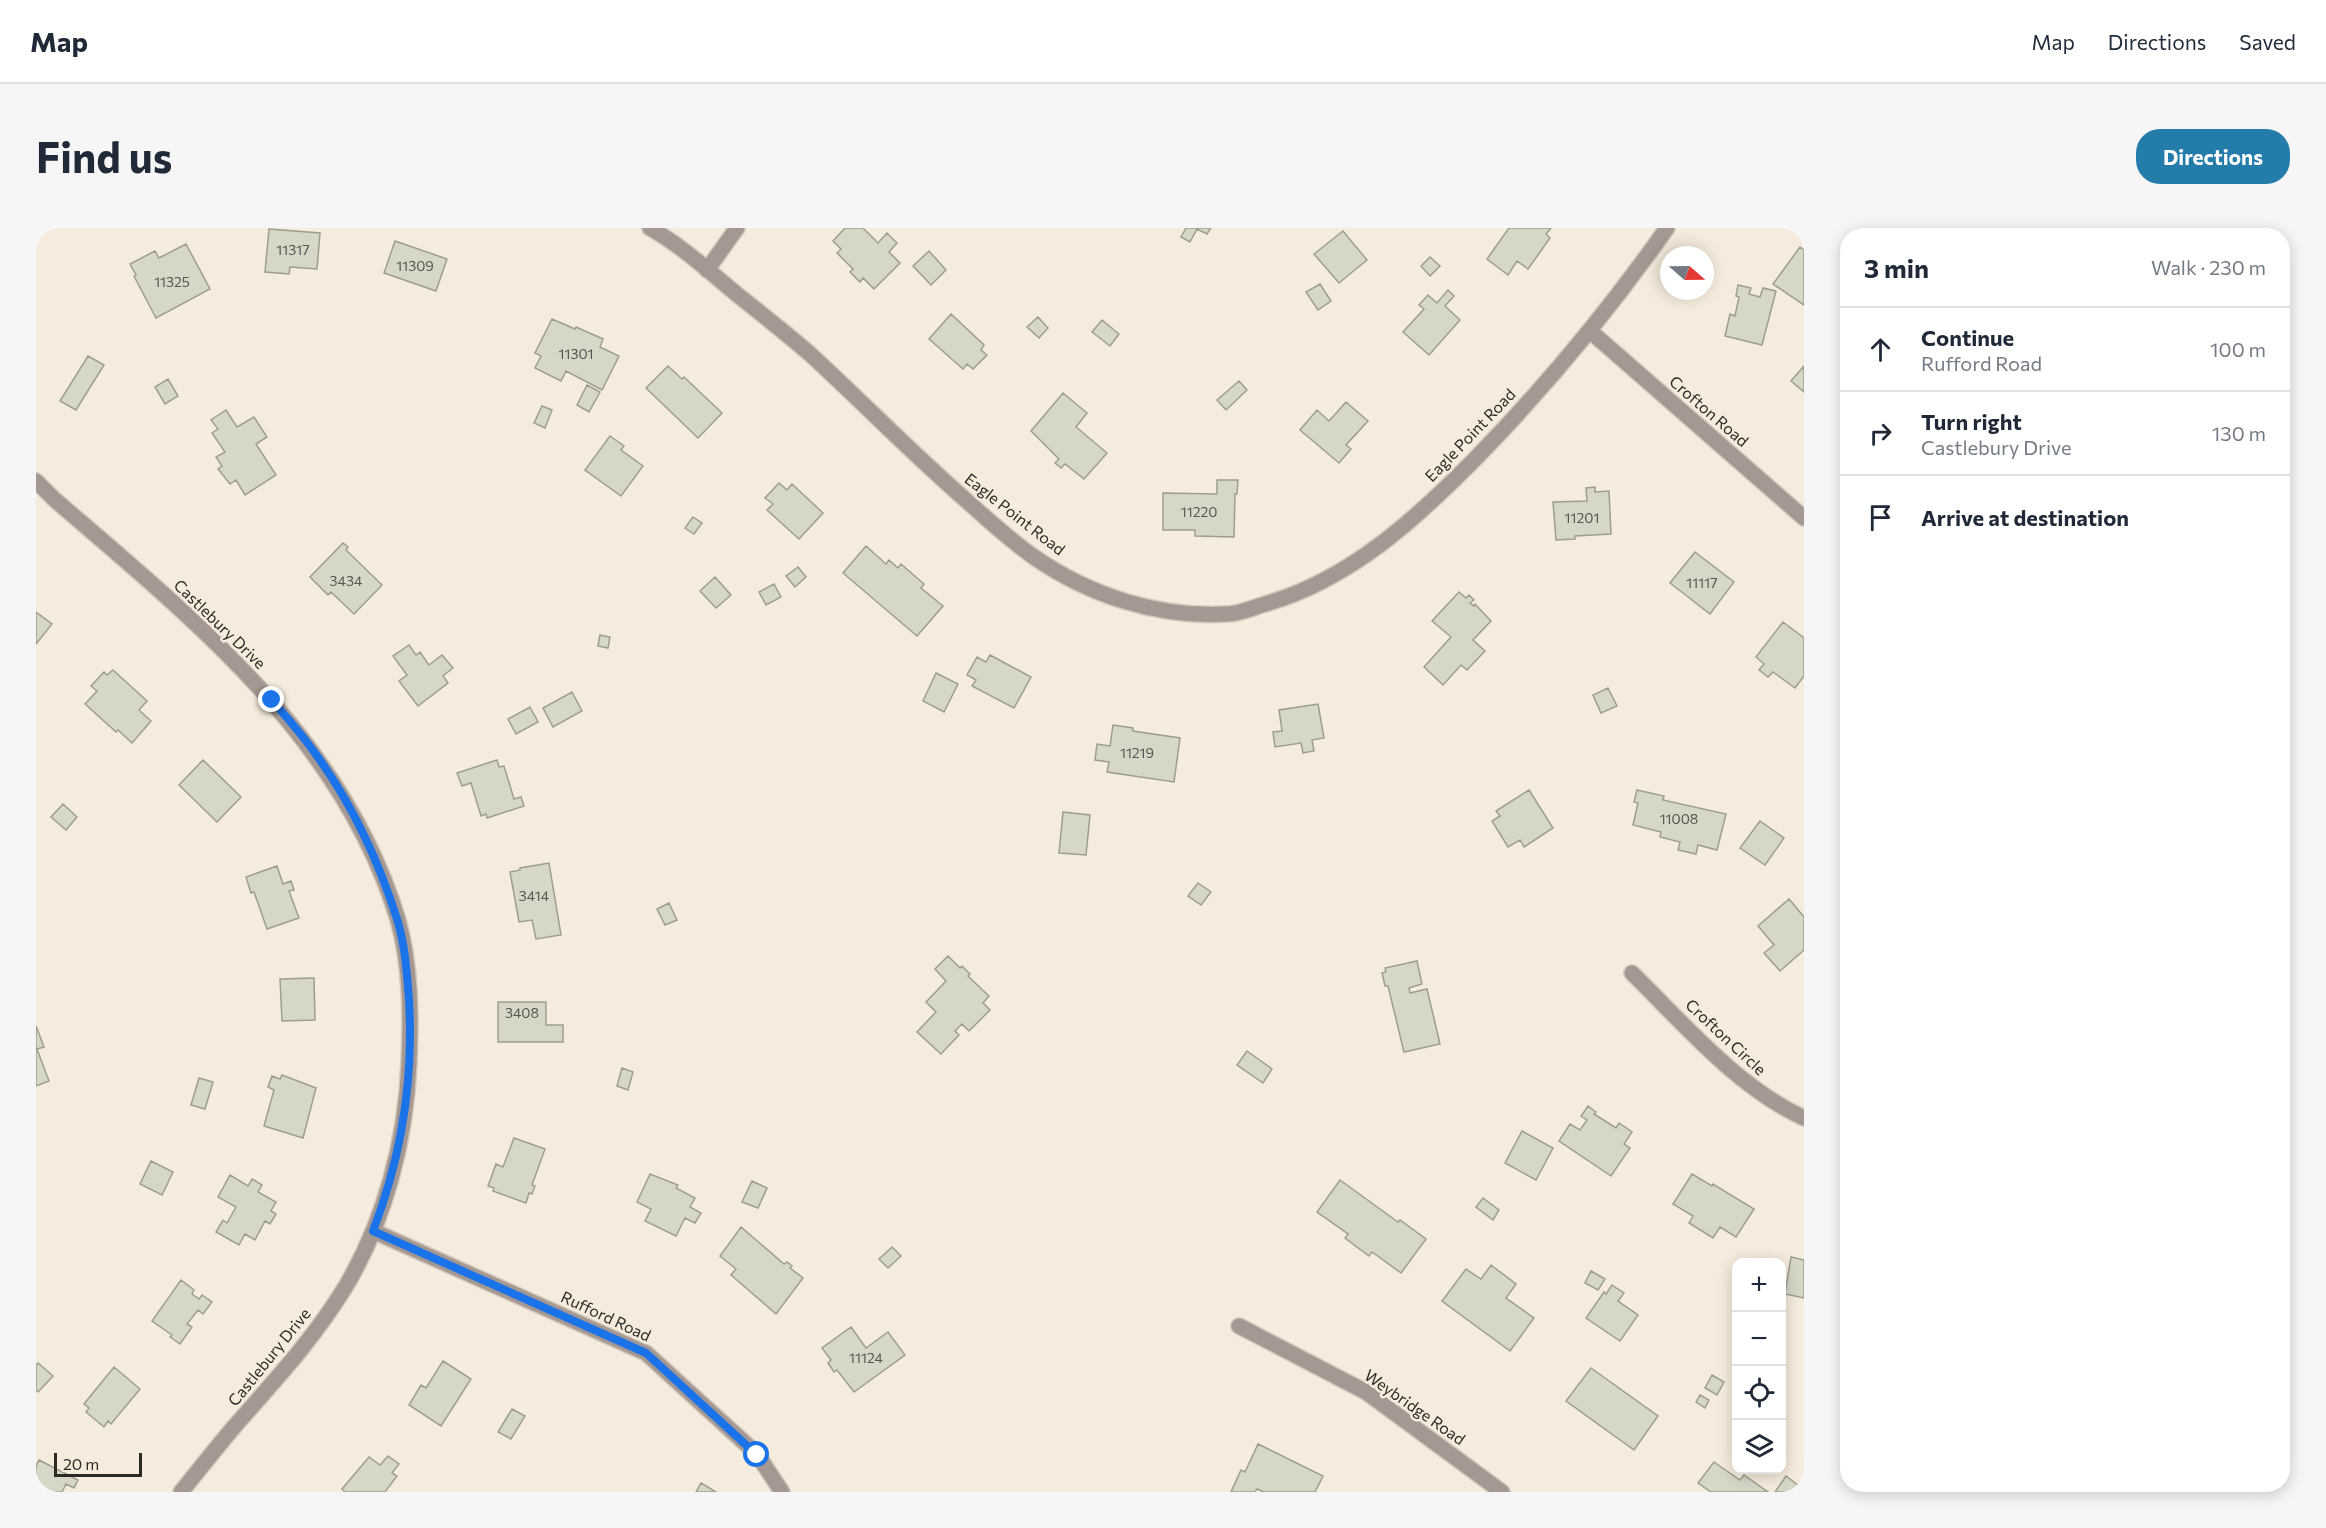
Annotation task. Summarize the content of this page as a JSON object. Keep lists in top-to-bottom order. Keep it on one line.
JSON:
{"streets":{"street":["Crofton Road","Eagle Point Road","Castlebury Drive","Crofton Circle","Rufford Road","Weybridge Road"]},"crossings":[["Crofton Road","Eagle Point Road"],["Castlebury Drive","Rufford Road"]],"house_numbers":["11317","11309","11325","11301","11220","11201","3434","11117","11219","11008","3414","3408","11124"],"scale_bar":"20 m","north":"right","page":{"header":"Map","nav":["Map","Directions","Saved"],"buttons":"Directions","title":"Find us","heading":["3 min","Walk · 230 m"],"list":[["Continue","Rufford Road","100 m"],["Turn right","Castlebury Drive","130 m"],"Arrive at destination"],"map_buttons":["+","−"],"scale":"20 m"}}
